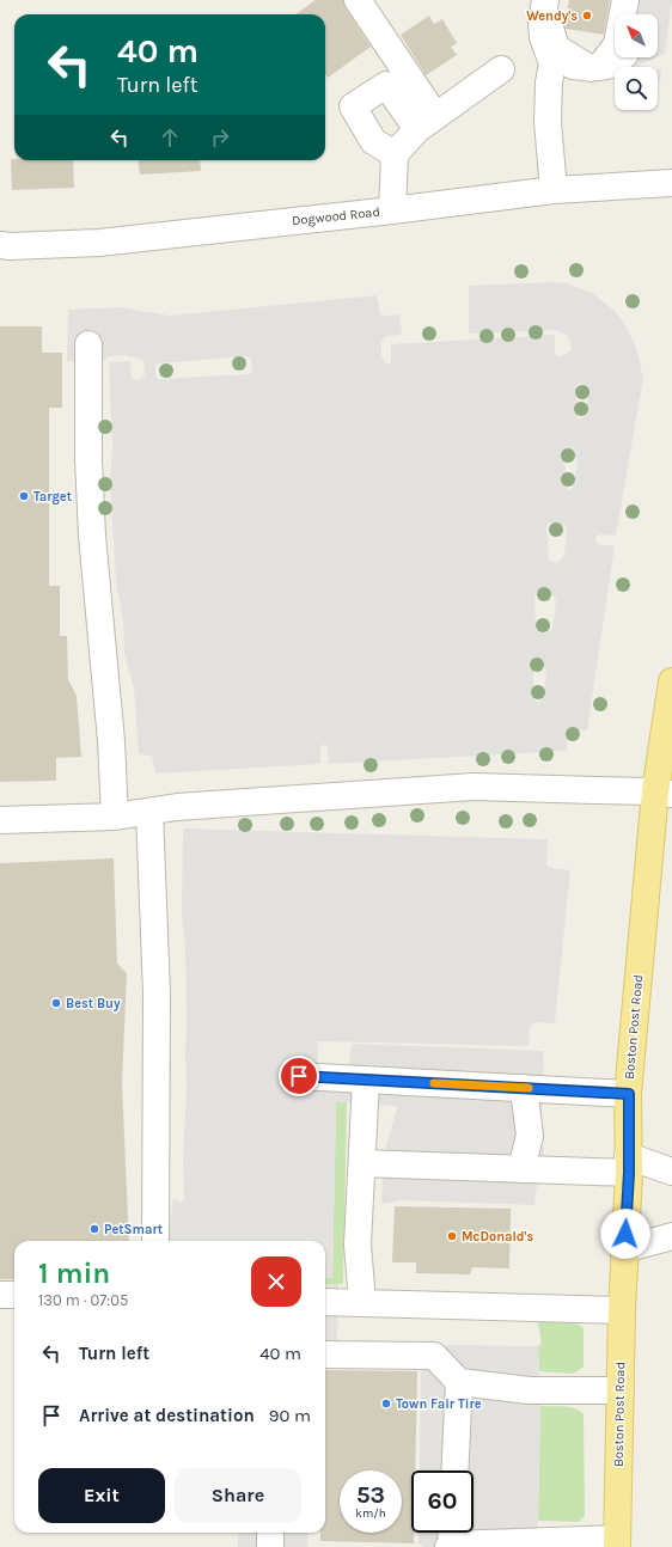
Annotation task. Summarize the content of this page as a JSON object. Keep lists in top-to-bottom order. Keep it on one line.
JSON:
{"streets":{"main road":["Boston Post Road"],"street":["Dogwood Road"]},"places":["Wendy's","Target","Best Buy","PetSmart","McDonald's","Town Fair Tire"],"north":"top left","page":{"turn":["40 m","Turn left"],"heading":["1 min","130 m · 07:05"],"list":[{"name":"Turn left","value":"40 m"},{"name":"Arrive at destination","value":"90 m"}],"buttons":["Exit","Share"],"speed":"53 km/h","limit":"60"}}
